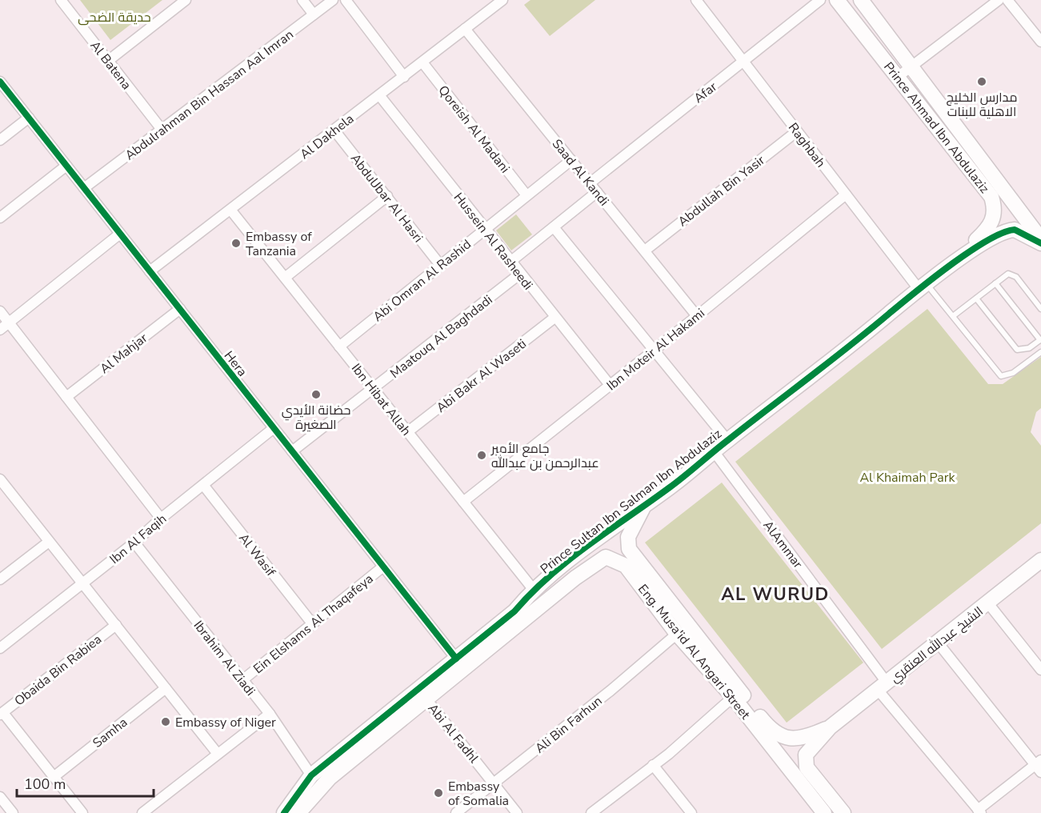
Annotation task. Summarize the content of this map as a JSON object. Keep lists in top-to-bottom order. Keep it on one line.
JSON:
{"streets":{"street":["Al Batena","Afar","Abdulrahman Bin Hassan Aal Imran","Prince Ahmad Ibn Abdulaziz","Qoreish Al Madani","Al Dakhela","Raghbah","Saad Al Kandi","Abdullah Bin Yasir","AbdulJbar Al Hasri","Hussein Al Rasheedi","Abi Omran Al Rashid","Maatouq Al Baghdadi","Ibn Moteir Al Hakami","Al Mahjar","Hera","Abi Bakr Al Waseti","Ibn Hibat Allah","Prince Sultan Ibn Salman Ibn Abdulaziz","Ibn Al Faqih","AlAmmar","Al Wasif","Ein Elshams Al Thaqafeya","الشيخ عبدالله العنقري","Eng. Musa'id Al Angari Street","Ibrahim Al Ziadi","Obaida Bin Rabiea","Ali Bin Farhun","Samha","Abi Al Fadhl"]},"crossings":[["Al Batena","Abdulrahman Bin Hassan Aal Imran"],["Afar","Raghbah"],["Afar","Saad Al Kandi"],["Abdulrahman Bin Hassan Aal Imran","Hera"],["Prince Ahmad Ibn Abdulaziz","Prince Sultan Ibn Salman Ibn Abdulaziz"],["Qoreish Al Madani","Al Dakhela"],["Qoreish Al Madani","Abi Omran Al Rashid"],["Al Dakhela","Saad Al Kandi"],["Al Dakhela","AbdulJbar Al Hasri"],["Al Dakhela","Hussein Al Rasheedi"],["Al Dakhela","Hera"],["Al Dakhela","Ibn Hibat Allah"],["Raghbah","Abdullah Bin Yasir"],["Raghbah","Ibn Moteir Al Hakami"],["Raghbah","Prince Sultan Ibn Salman Ibn Abdulaziz"],["Saad Al Kandi","Abdullah Bin Yasir"],["Saad Al Kandi","Abi Omran Al Rashid"],["Saad Al Kandi","Ibn Moteir Al Hakami"],["AbdulJbar Al Hasri","Abi Omran Al Rashid"],["Hussein Al Rasheedi","Abi Omran Al Rashid"],["Hussein Al Rasheedi","Maatouq Al Baghdadi"],["Hussein Al Rasheedi","Ibn Moteir Al Hakami"],["Hussein Al Rasheedi","Abi Bakr Al Waseti"],["Abi Omran Al Rashid","Ibn Hibat Allah"],["Maatouq Al Baghdadi","Hera"],["Maatouq Al Baghdadi","Ibn Hibat Allah"],["Ibn Moteir Al Hakami","Ibn Hibat Allah"],["Al Mahjar","Hera"],["Hera","Prince Sultan Ibn Salman Ibn Abdulaziz"],["Hera","Ibn Al Faqih"],["Hera","Ein Elshams Al Thaqafeya"],["Abi Bakr Al Waseti","Ibn Hibat Allah"],["Ibn Hibat Allah","Prince Sultan Ibn Salman Ibn Abdulaziz"],["Prince Sultan Ibn Salman Ibn Abdulaziz","AlAmmar"],["Prince Sultan Ibn Salman Ibn Abdulaziz","Eng. Musa'id Al Angari Street"],["Prince Sultan Ibn Salman Ibn Abdulaziz","Ibrahim Al Ziadi"],["Prince Sultan Ibn Salman Ibn Abdulaziz","Abi Al Fadhl"],["Ibn Al Faqih","Al Wasif"],["Ibn Al Faqih","Ibrahim Al Ziadi"],["AlAmmar","الشيخ عبدالله العنقري"],["Al Wasif","Ein Elshams Al Thaqafeya"],["Ein Elshams Al Thaqafeya","Ibrahim Al Ziadi"],["Eng. Musa'id Al Angari Street","Ali Bin Farhun"],["Ali Bin Farhun","Abi Al Fadhl"]],"districts":["AL WURUD"],"parks":["حديقة الضحى","Al Khaimah Park"],"places":["مدارس الخليج الاهلية للبنات","Embassy of Tanzania","حضانة الأيدي الصغيرة","جامع الأمير عبدالرحمن بن عبدالله","Embassy of Niger","Embassy of Somalia"],"scale_bar":"100 m"}
